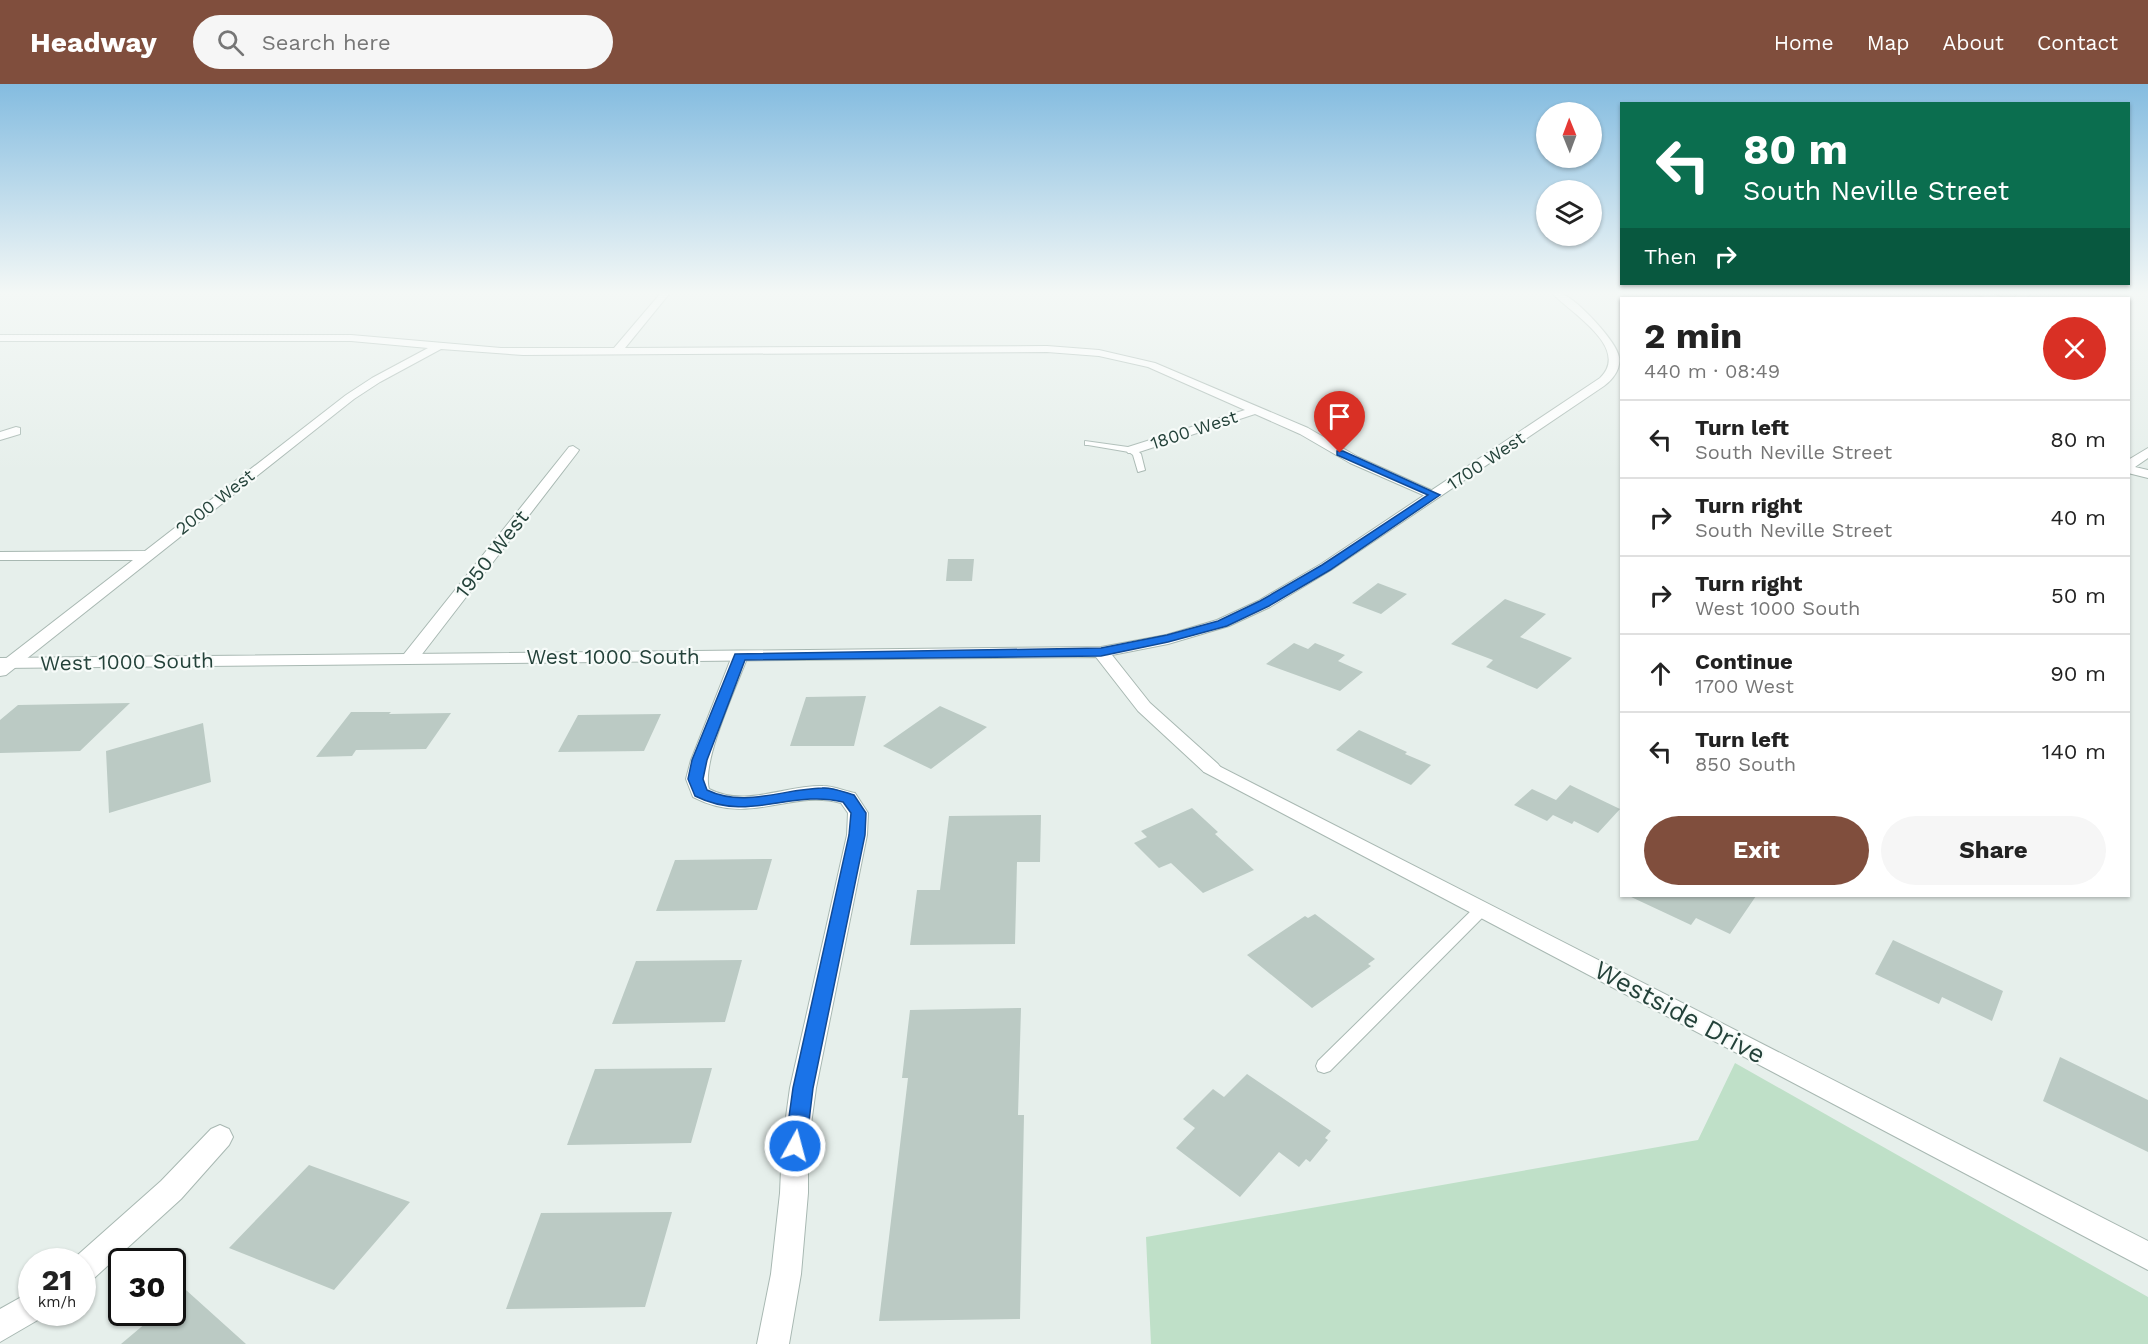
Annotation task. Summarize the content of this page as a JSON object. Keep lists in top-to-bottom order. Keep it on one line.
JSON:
{"streets":{"street":["1800 West","1700 West","2000 West","1950 West","West 1000 South","Westside Drive"]},"crossings":[["1700 West","West 1000 South"],["1700 West","Westside Drive"],["2000 West","West 1000 South"],["1950 West","West 1000 South"],["West 1000 South","Westside Drive"]],"north":"top","page":{"header":"Headway","search":"Search here","nav":["Home","Map","About","Contact"],"turn":["80 m","South Neville Street"],"then":"Then","heading":["2 min","440 m · 08:49"],"list":[{"name":"Turn left","note":"South Neville Street","value":"80 m"},{"name":"Turn right","note":"South Neville Street","value":"40 m"},{"name":"Turn right","note":"West 1000 South","value":"50 m"},{"name":"Continue","note":"1700 West","value":"90 m"},{"name":"Turn left","note":"850 South","value":"140 m"}],"buttons":["Exit","Share"],"speed":"21 km/h","limit":"30"}}
